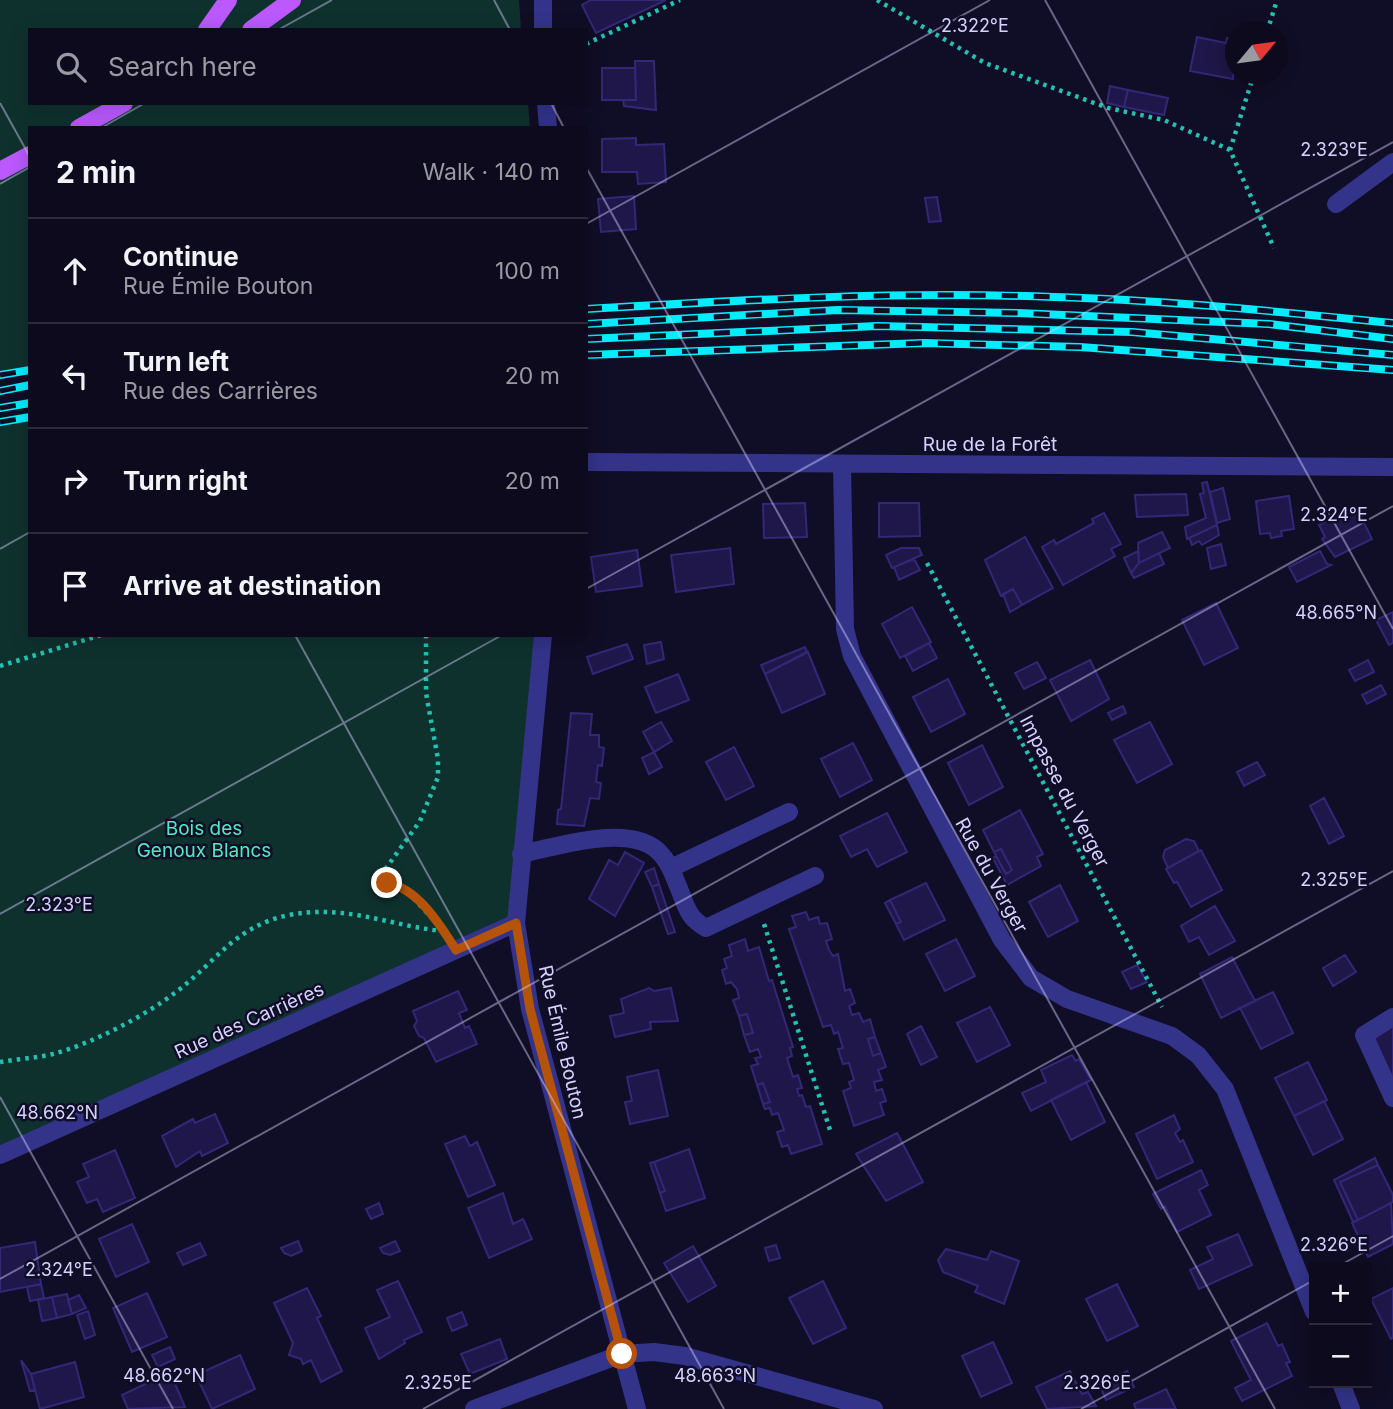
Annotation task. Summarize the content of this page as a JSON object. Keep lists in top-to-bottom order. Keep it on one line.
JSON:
{"streets":{"street":["Rue de la Forêt","Rue du Verger","Rue des Carrières","Rue Émile Bouton"],"path":["Impasse du Verger"]},"crossings":[["Rue de la Forêt","Rue du Verger"],["Impasse du Verger","Rue du Verger"],["Rue des Carrières","Rue Émile Bouton"]],"parks":["Bois des Genoux Blancs"],"north":"top right","page":{"search":"Search here","heading":["2 min","Walk · 140 m"],"list":[["Continue","Rue Émile Bouton","100 m"],["Turn left","Rue des Carrières","20 m"],["Turn right","20 m"],"Arrive at destination"],"map_buttons":["+","−"]},"coordinates":["2.322°E","2.323°E","2.324°E","48.665°N","2.325°E","48.662°N","2.326°E","48.663°N"]}
